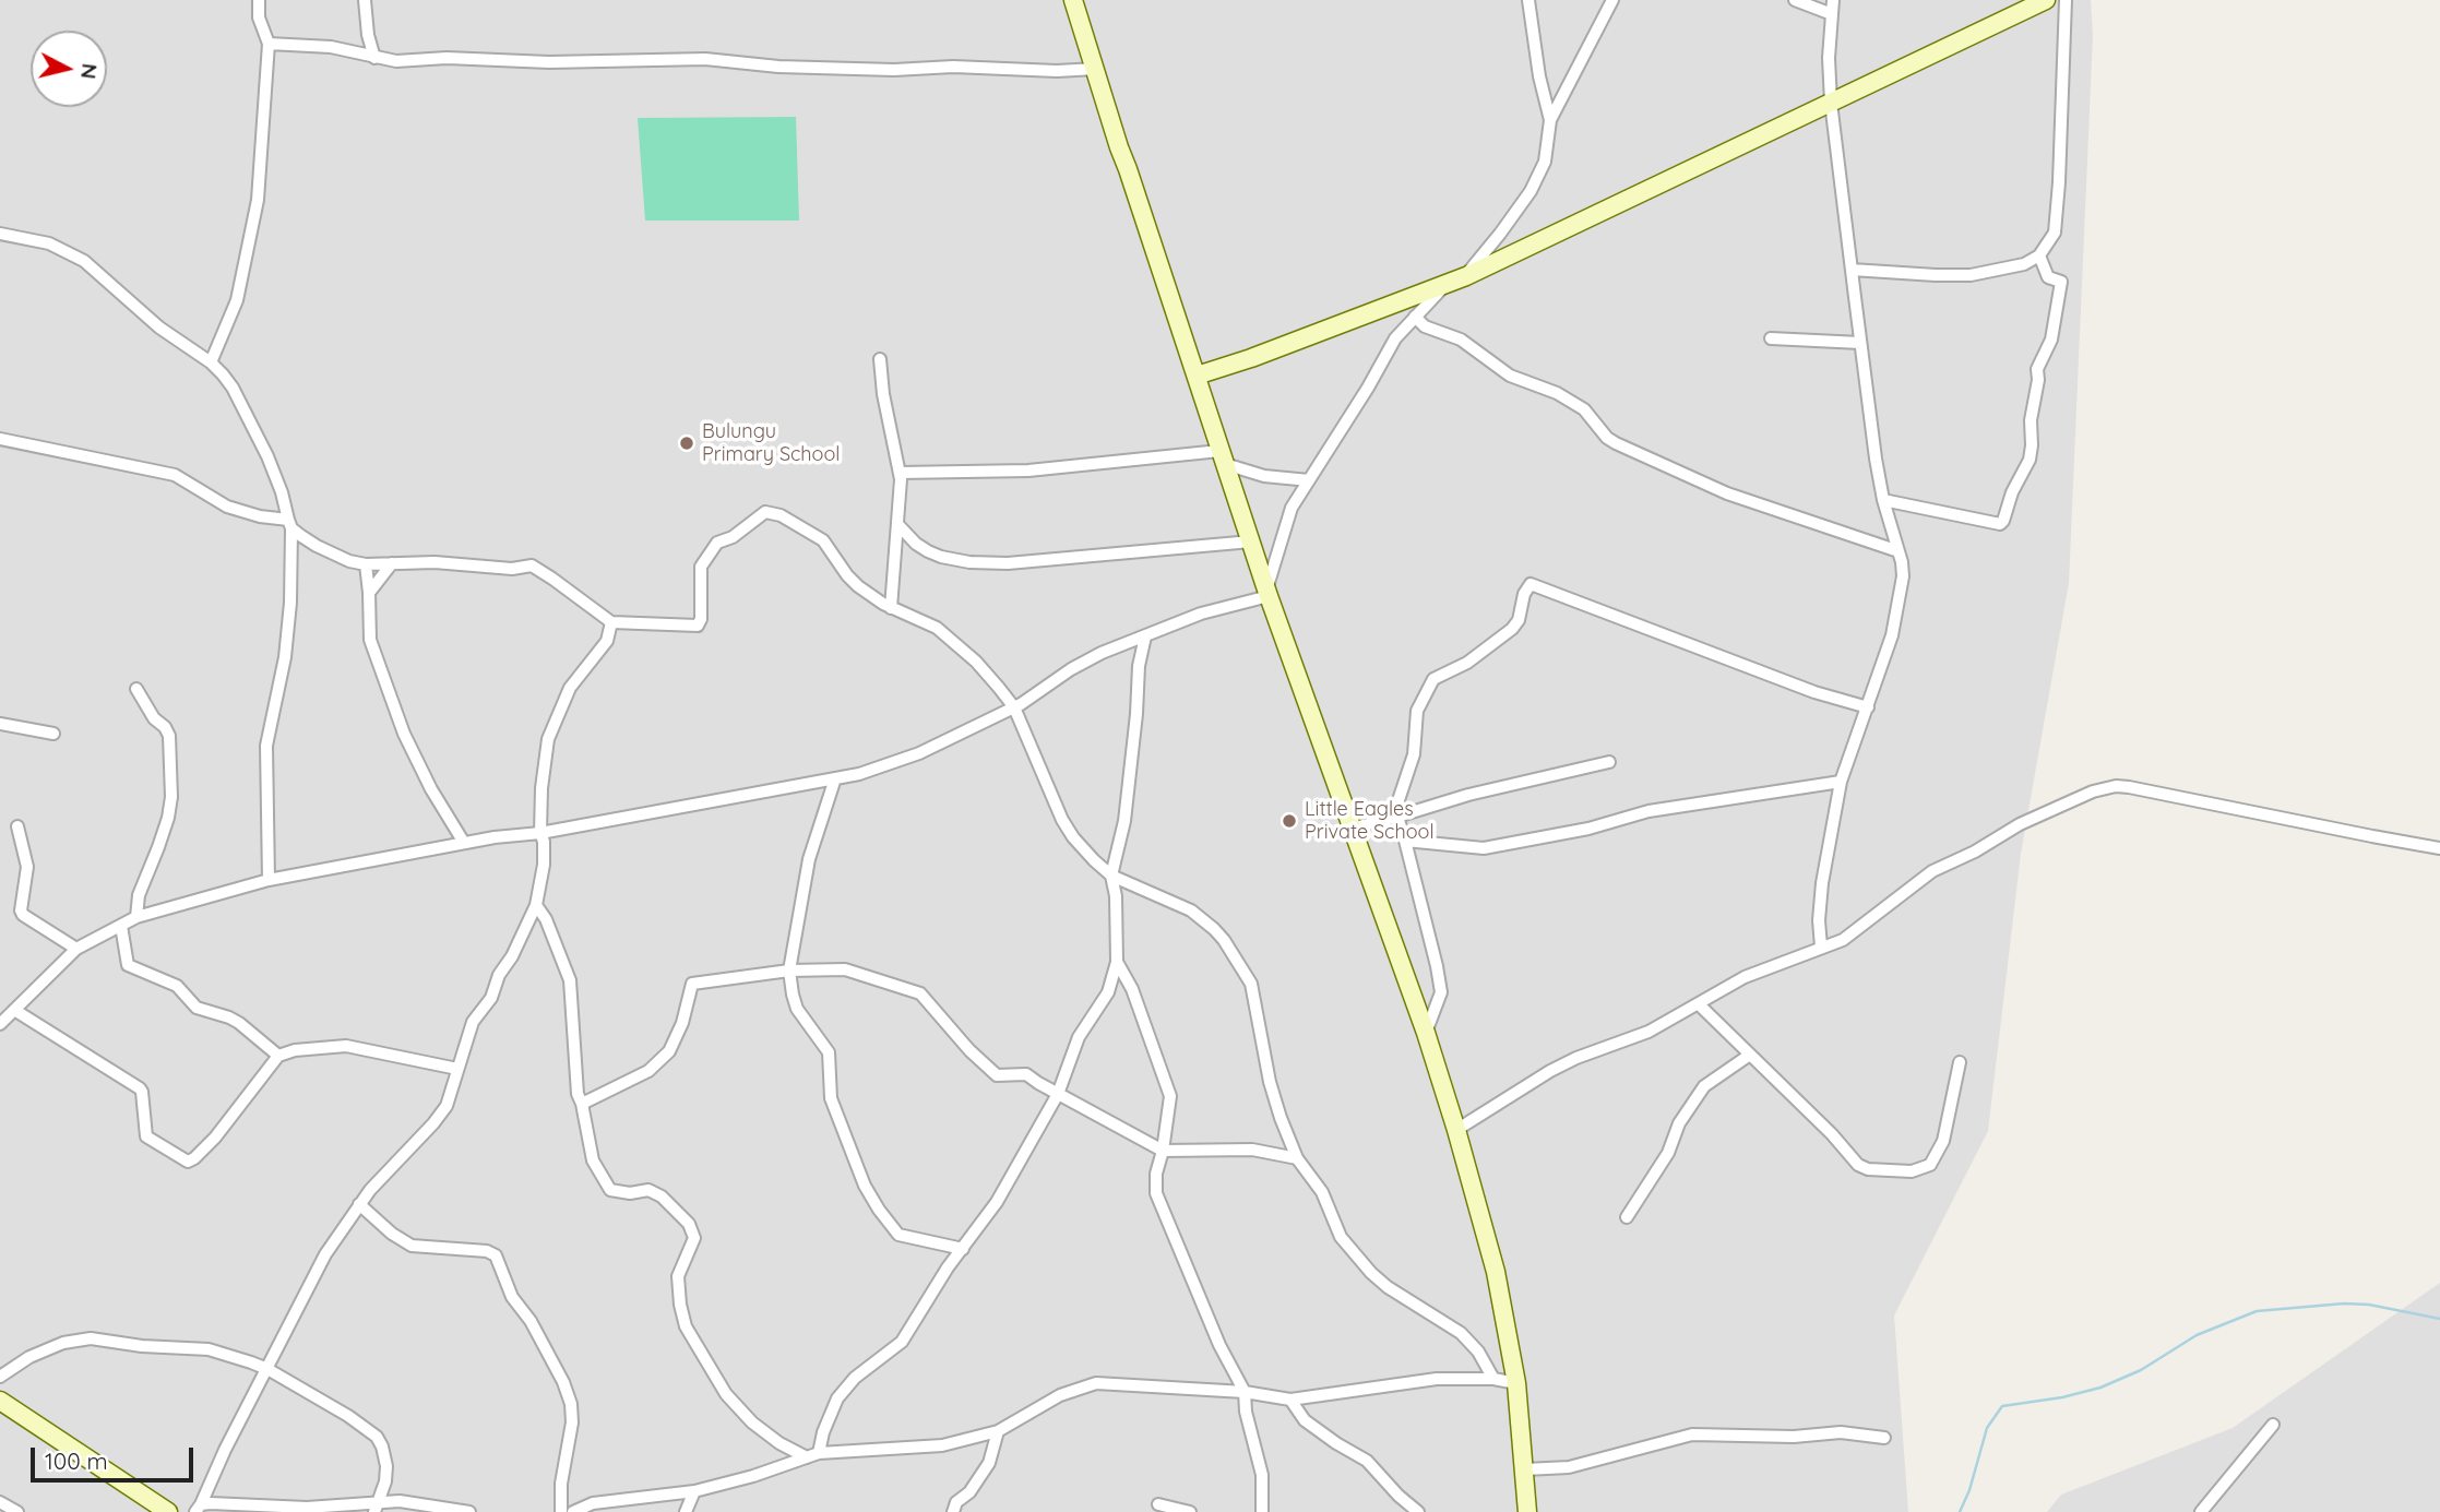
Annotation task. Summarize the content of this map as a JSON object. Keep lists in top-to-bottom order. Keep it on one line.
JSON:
{"places":["Bulungu Primary School","Little Eagles Private School"],"scale_bar":"100 m","north":"right"}
